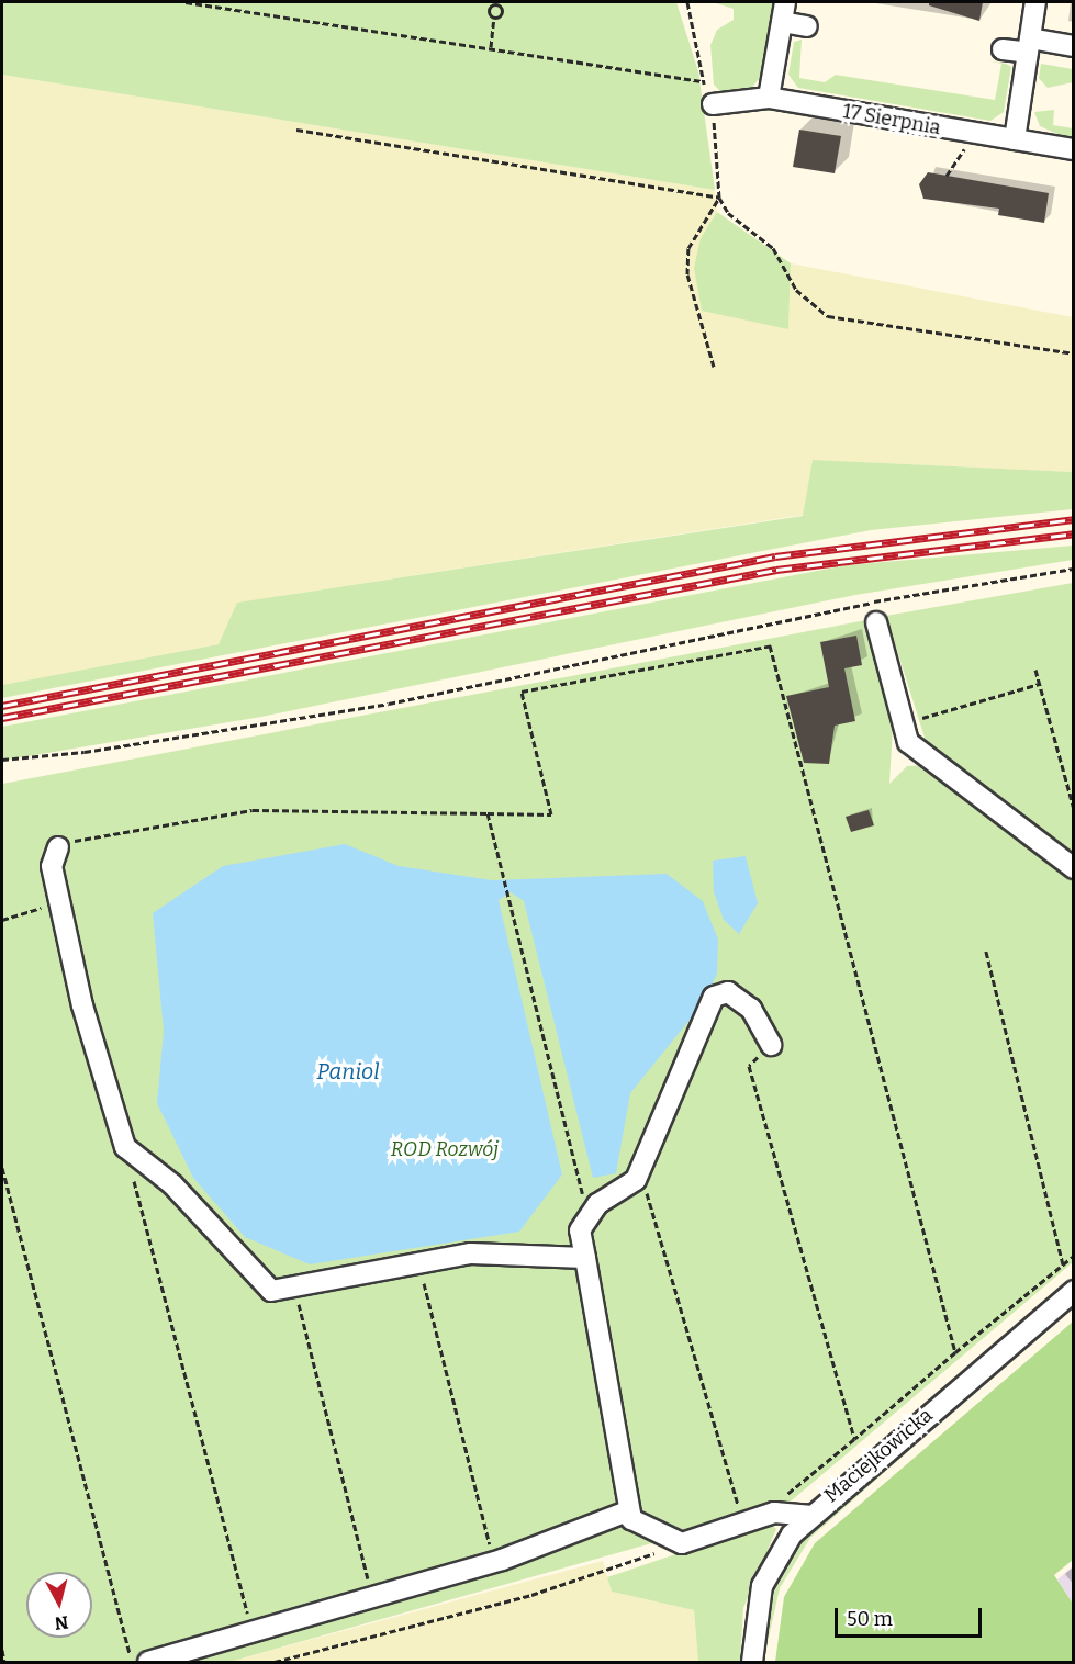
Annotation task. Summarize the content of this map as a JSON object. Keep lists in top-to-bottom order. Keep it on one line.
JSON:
{"streets":{"street":["17 Sierpnia","Maciejkowicka"]},"water":["Paniol"],"parks":["ROD Rozwój"],"scale_bar":"50 m","north":"bottom"}
